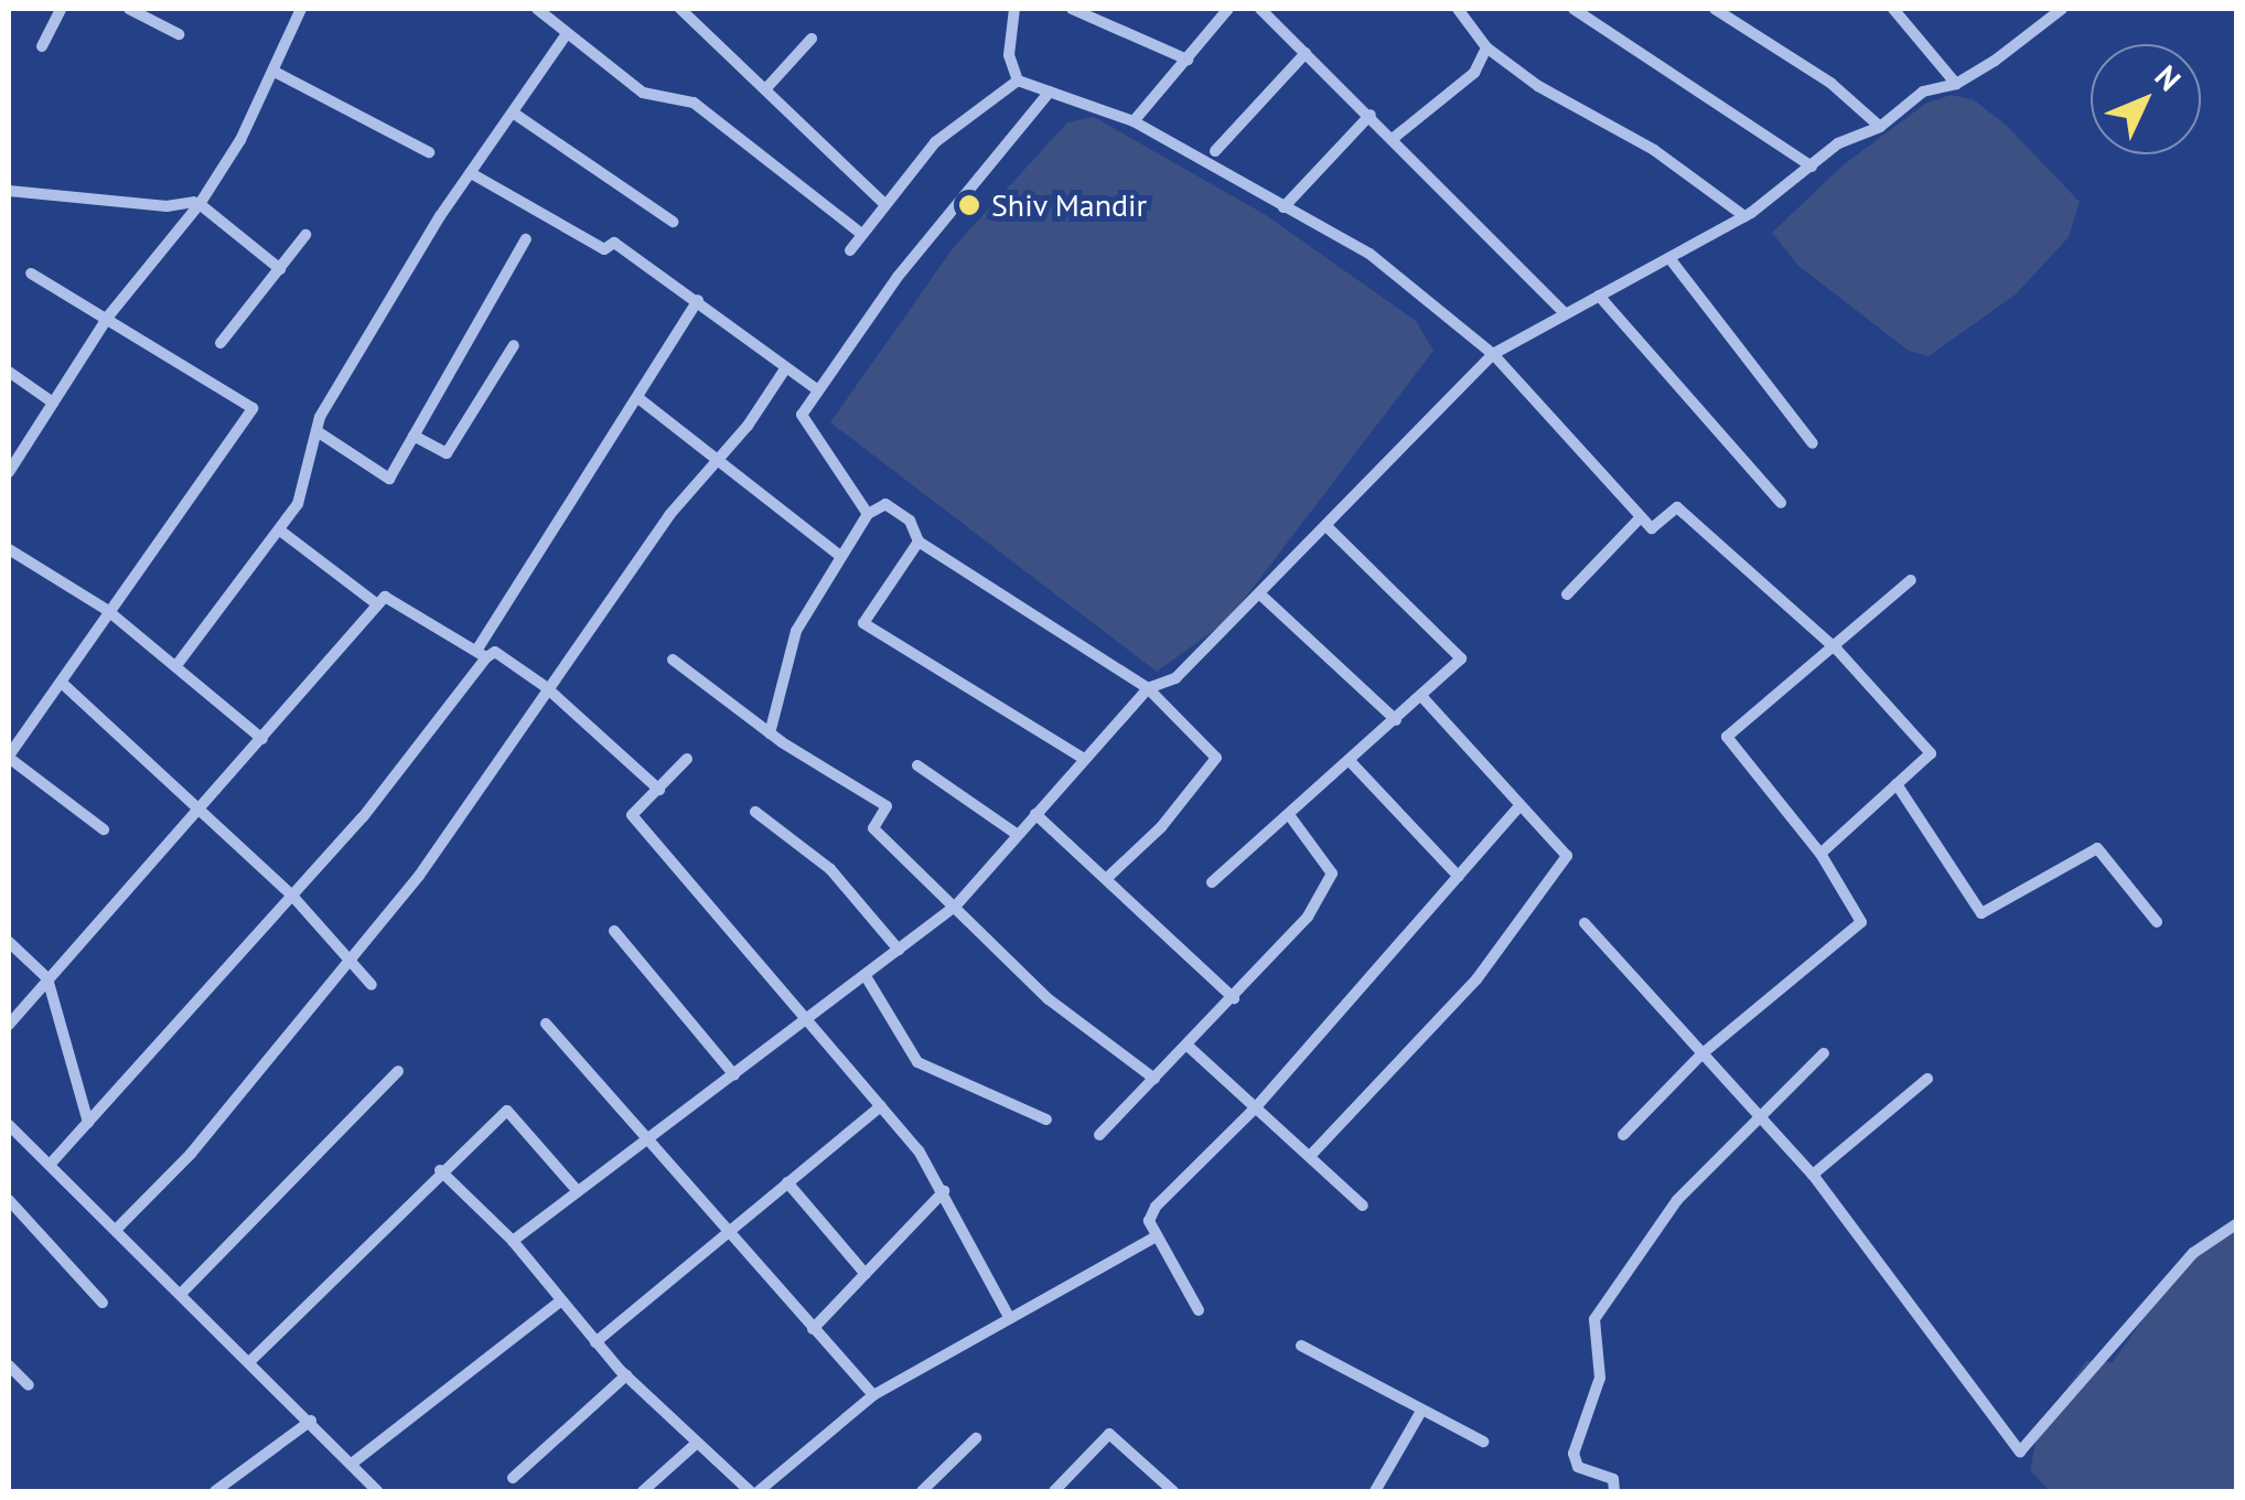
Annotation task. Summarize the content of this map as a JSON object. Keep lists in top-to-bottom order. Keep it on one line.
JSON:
{"places":["Shiv Mandir"],"north":"top right"}
